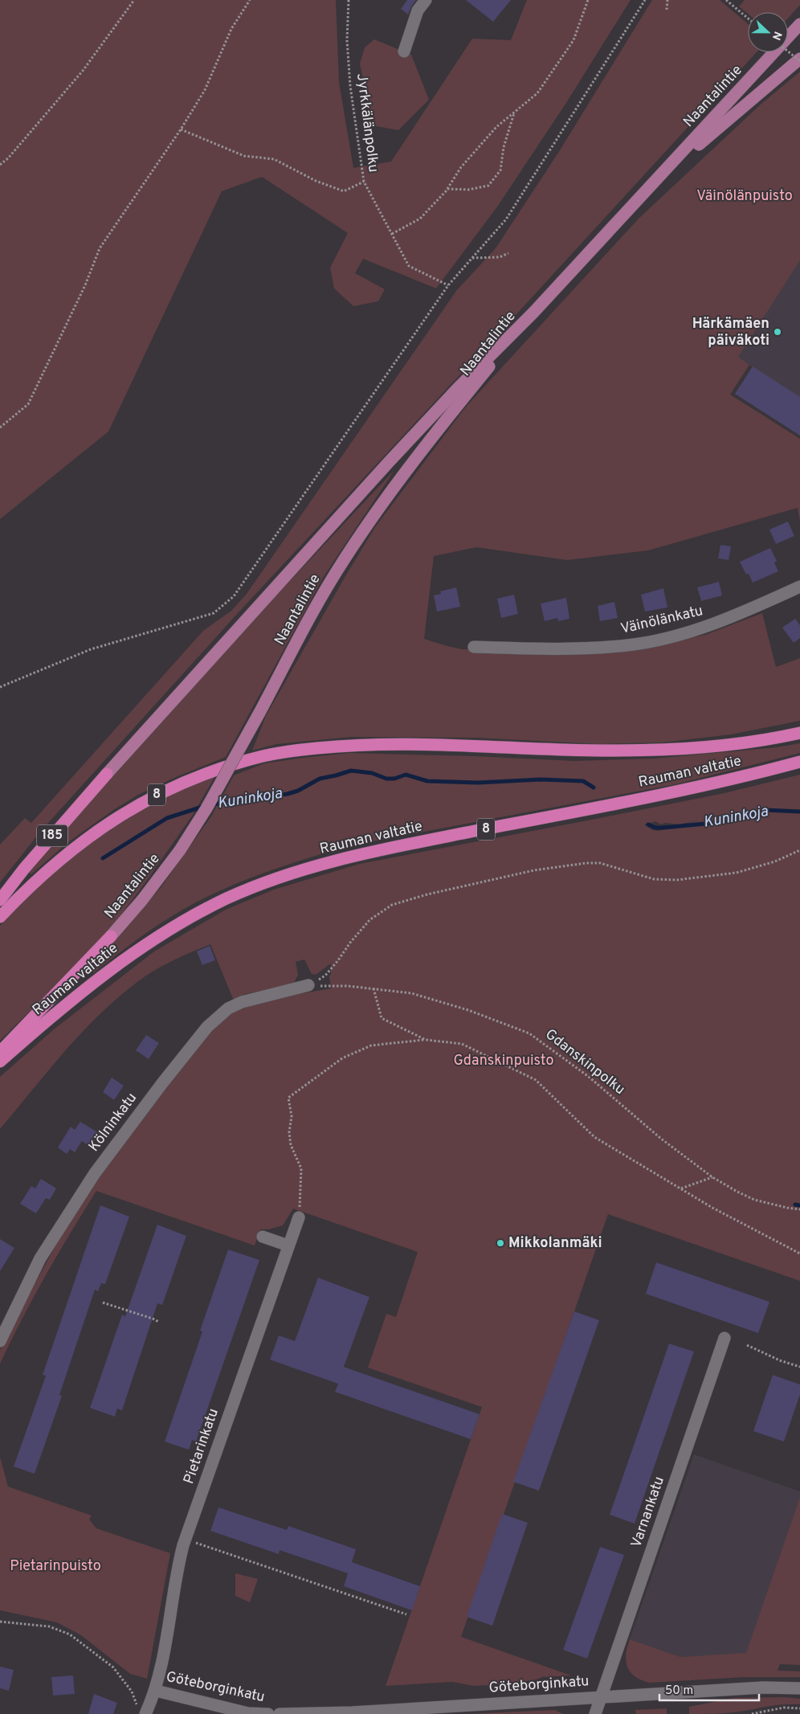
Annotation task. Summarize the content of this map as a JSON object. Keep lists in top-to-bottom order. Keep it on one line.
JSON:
{"streets":{"highway":["Rauman valtatie","8","185"],"main road":["Naantalintie"],"street":["Väinölänkatu","Kölninkatu","Pietarinkatu","Varnankatu","Göteborginkatu"],"path":["Jyrkkälänpolku","Gdanskinpolku"]},"crossings":[["Naantalintie","185"],["Gdanskinpolku","Kölninkatu"],["Pietarinkatu","Göteborginkatu"],["Varnankatu","Göteborginkatu"]],"water":["Kuninkoja"],"parks":["Väinölänpuisto","Gdanskinpuisto","Pietarinpuisto"],"places":["Härkämäen päiväkoti","Mikkolanmäki"],"scale_bar":"50 m","north":"right"}
